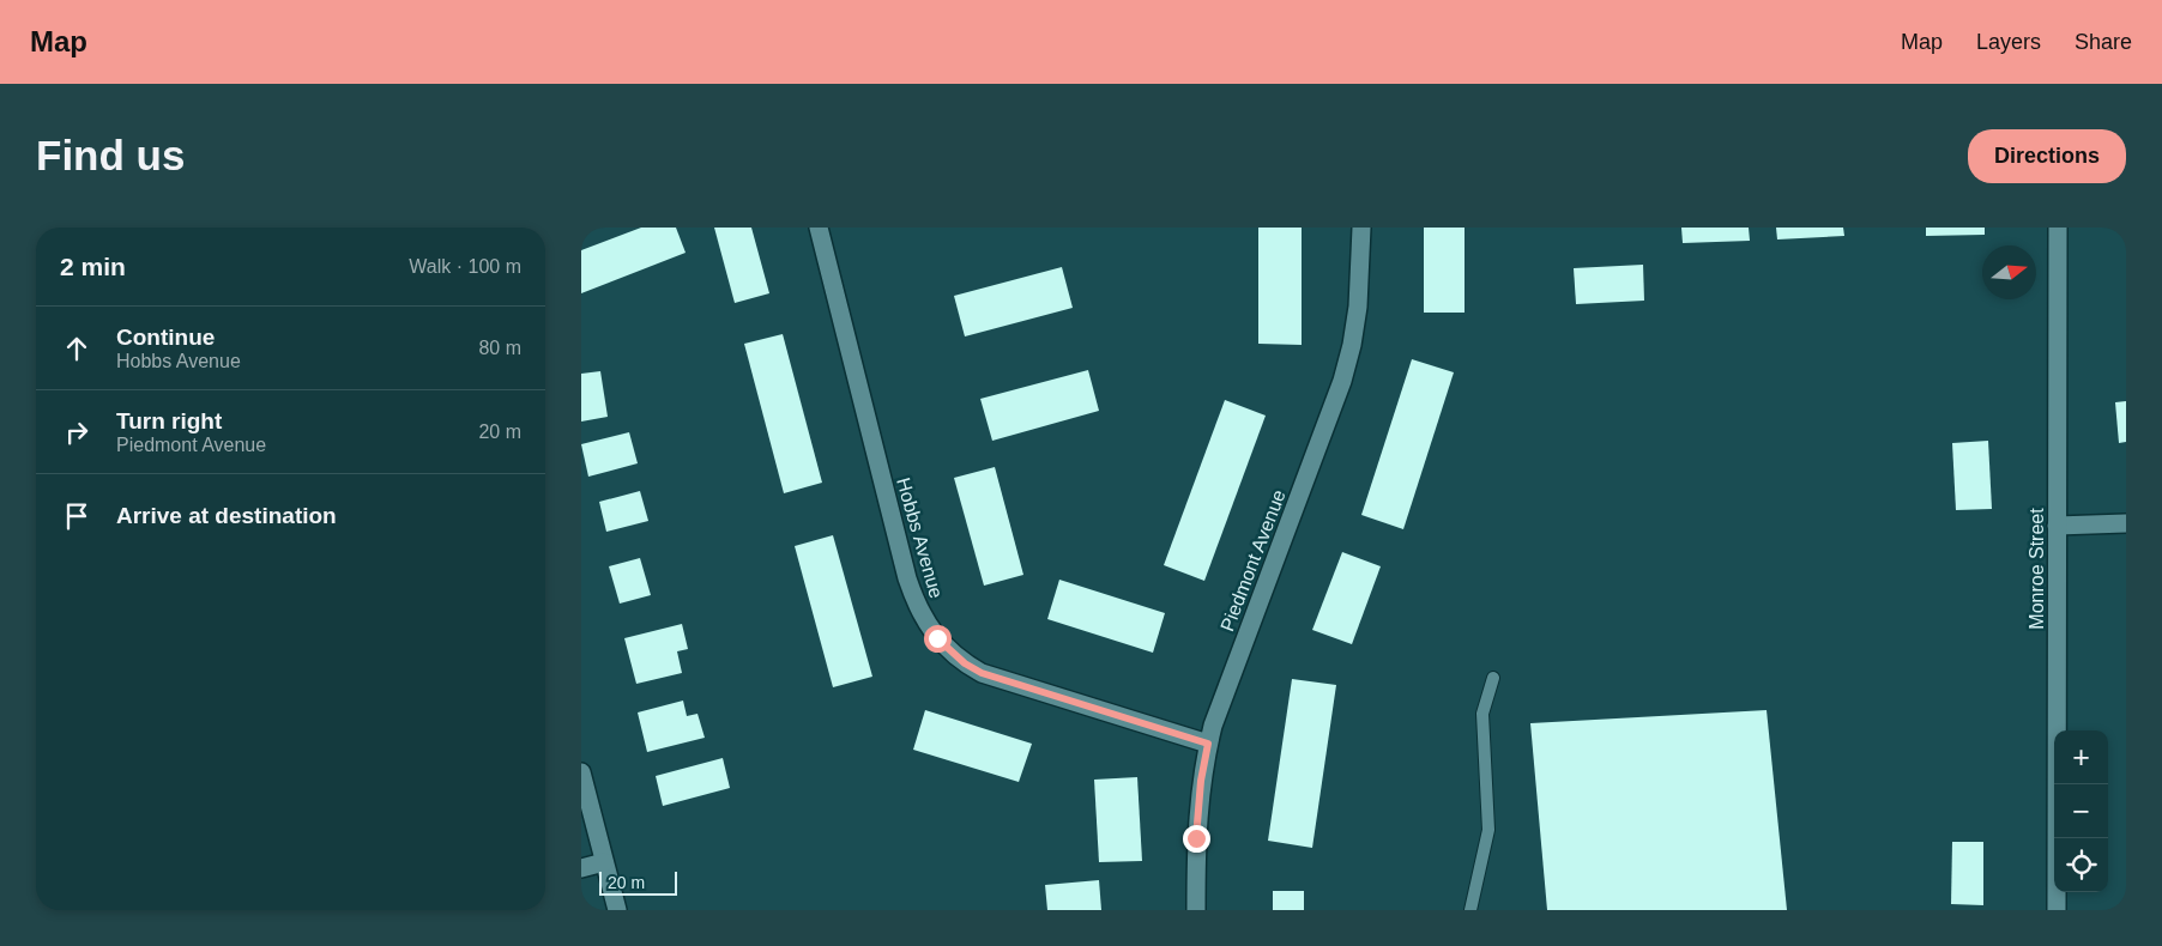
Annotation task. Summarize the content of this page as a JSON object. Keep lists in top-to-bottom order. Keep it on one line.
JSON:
{"streets":{"street":["Hobbs Avenue","Piedmont Avenue","Monroe Street"]},"crossings":[["Hobbs Avenue","Piedmont Avenue"]],"scale_bar":"20 m","north":"right","page":{"header":"Map","nav":["Map","Layers","Share"],"buttons":"Directions","title":"Find us","heading":["2 min","Walk · 100 m"],"list":[["Continue","Hobbs Avenue","80 m"],["Turn right","Piedmont Avenue","20 m"],"Arrive at destination"],"map_buttons":["+","−"],"scale":"20 m"}}
